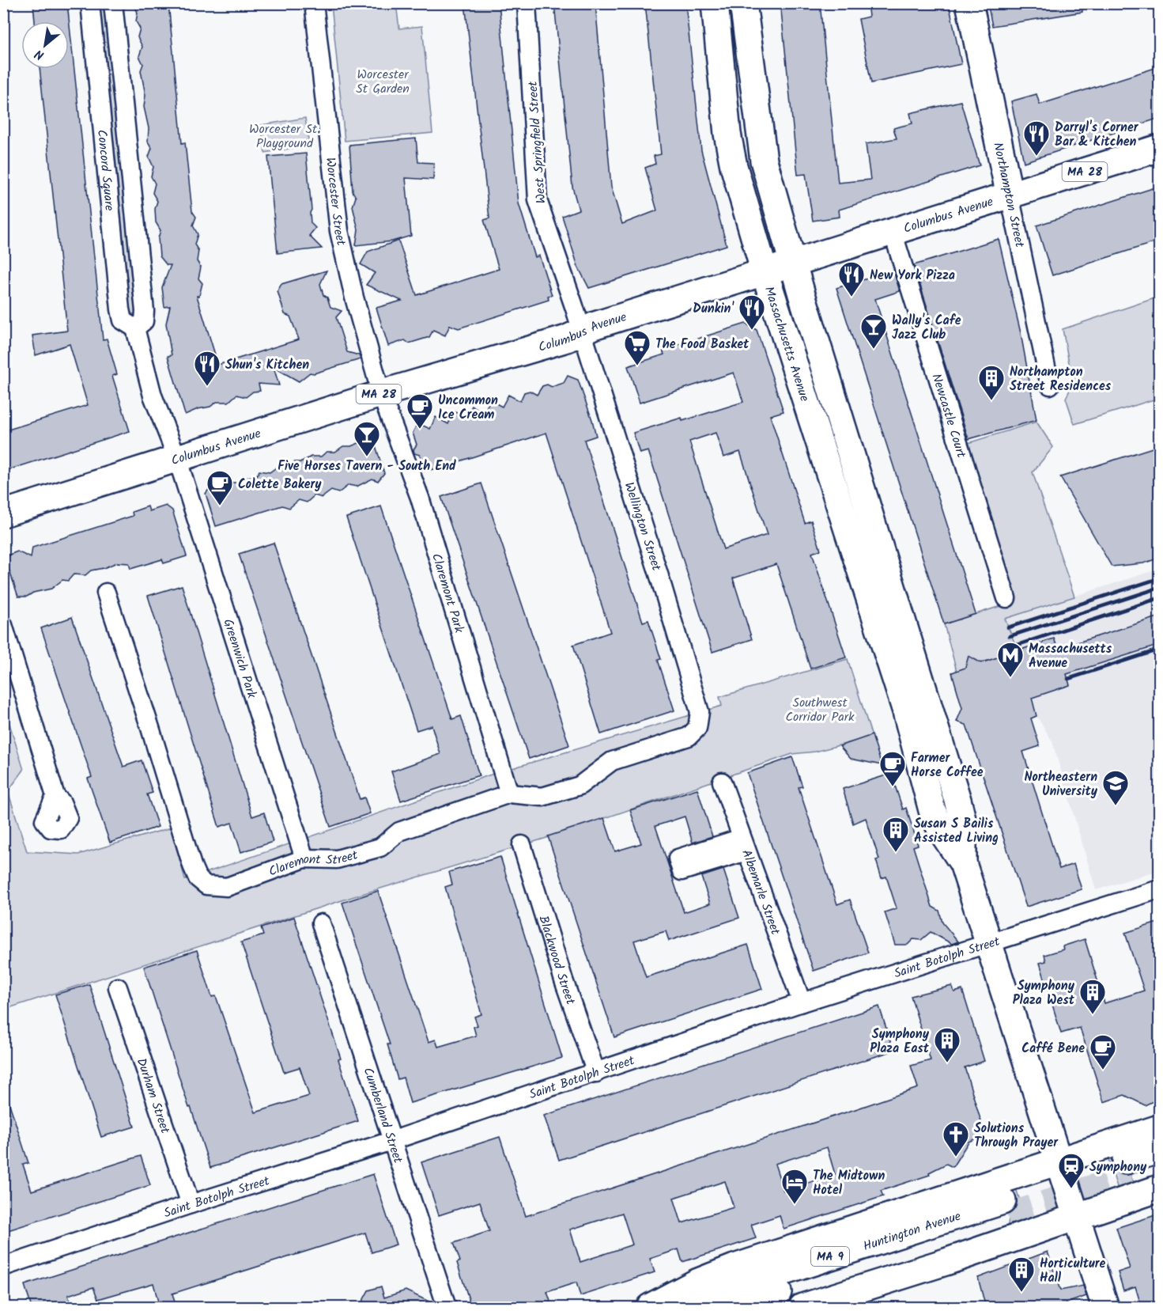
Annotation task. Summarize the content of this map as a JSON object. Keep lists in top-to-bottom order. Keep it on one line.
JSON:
{"streets":{"main road":["MA 28","Northampton Street","Columbus Avenue","Massachusetts Avenue","Huntington Avenue","MA 9"],"street":["West Springfield Street","Concord Square","Worcester Street","Newcastle Court","Wellington Street","Claremont Park","Greenwich Park","Claremont Street","Albemarle Street","Saint Botolph Street","Blackwood Street","Durham Street","Cumberland Street"]},"crossings":[["West Springfield Street","Columbus Avenue"],["West Springfield Street","Wellington Street"],["Concord Square","Columbus Avenue"],["Concord Square","Greenwich Park"],["Northampton Street","Columbus Avenue"],["Worcester Street","Columbus Avenue"],["Worcester Street","Claremont Park"],["Columbus Avenue","Massachusetts Avenue"],["Columbus Avenue","Newcastle Court"],["Columbus Avenue","Wellington Street"],["Columbus Avenue","Claremont Park"],["Columbus Avenue","Greenwich Park"],["Massachusetts Avenue","Saint Botolph Street"],["Wellington Street","Claremont Street"],["Claremont Park","Claremont Street"],["Greenwich Park","Claremont Street"],["Albemarle Street","Saint Botolph Street"],["Saint Botolph Street","Blackwood Street"],["Saint Botolph Street","Durham Street"],["Saint Botolph Street","Cumberland Street"]],"parks":["Worcester St Garden","Worcester St. Playground","Southwest Corridor Park"],"places":{"restaurant":["Darryl's Corner Bar & Kitchen","New York Pizza","Dunkin'","Shun's Kitchen"],"bar":["Wally's Cafe Jazz Club","Five Horses Tavern - South End"],"supermarket":["The Food Basket"],"building":["Northampton Street Residences","Susan S Bailis Assisted Living","Symphony Plaza West","Symphony Plaza East","Horticulture Hall"],"cafe":["Uncommon Ice Cream","Colette Bakery","Farmer Horse Coffee","Caffé Bene"],"metro station":["Massachusetts Avenue"],"school or university":["Northeastern University"],"church":["Solutions Through Prayer"],"station":["Symphony"],"hotel":["The Midtown Hotel"]},"north":"bottom left"}
